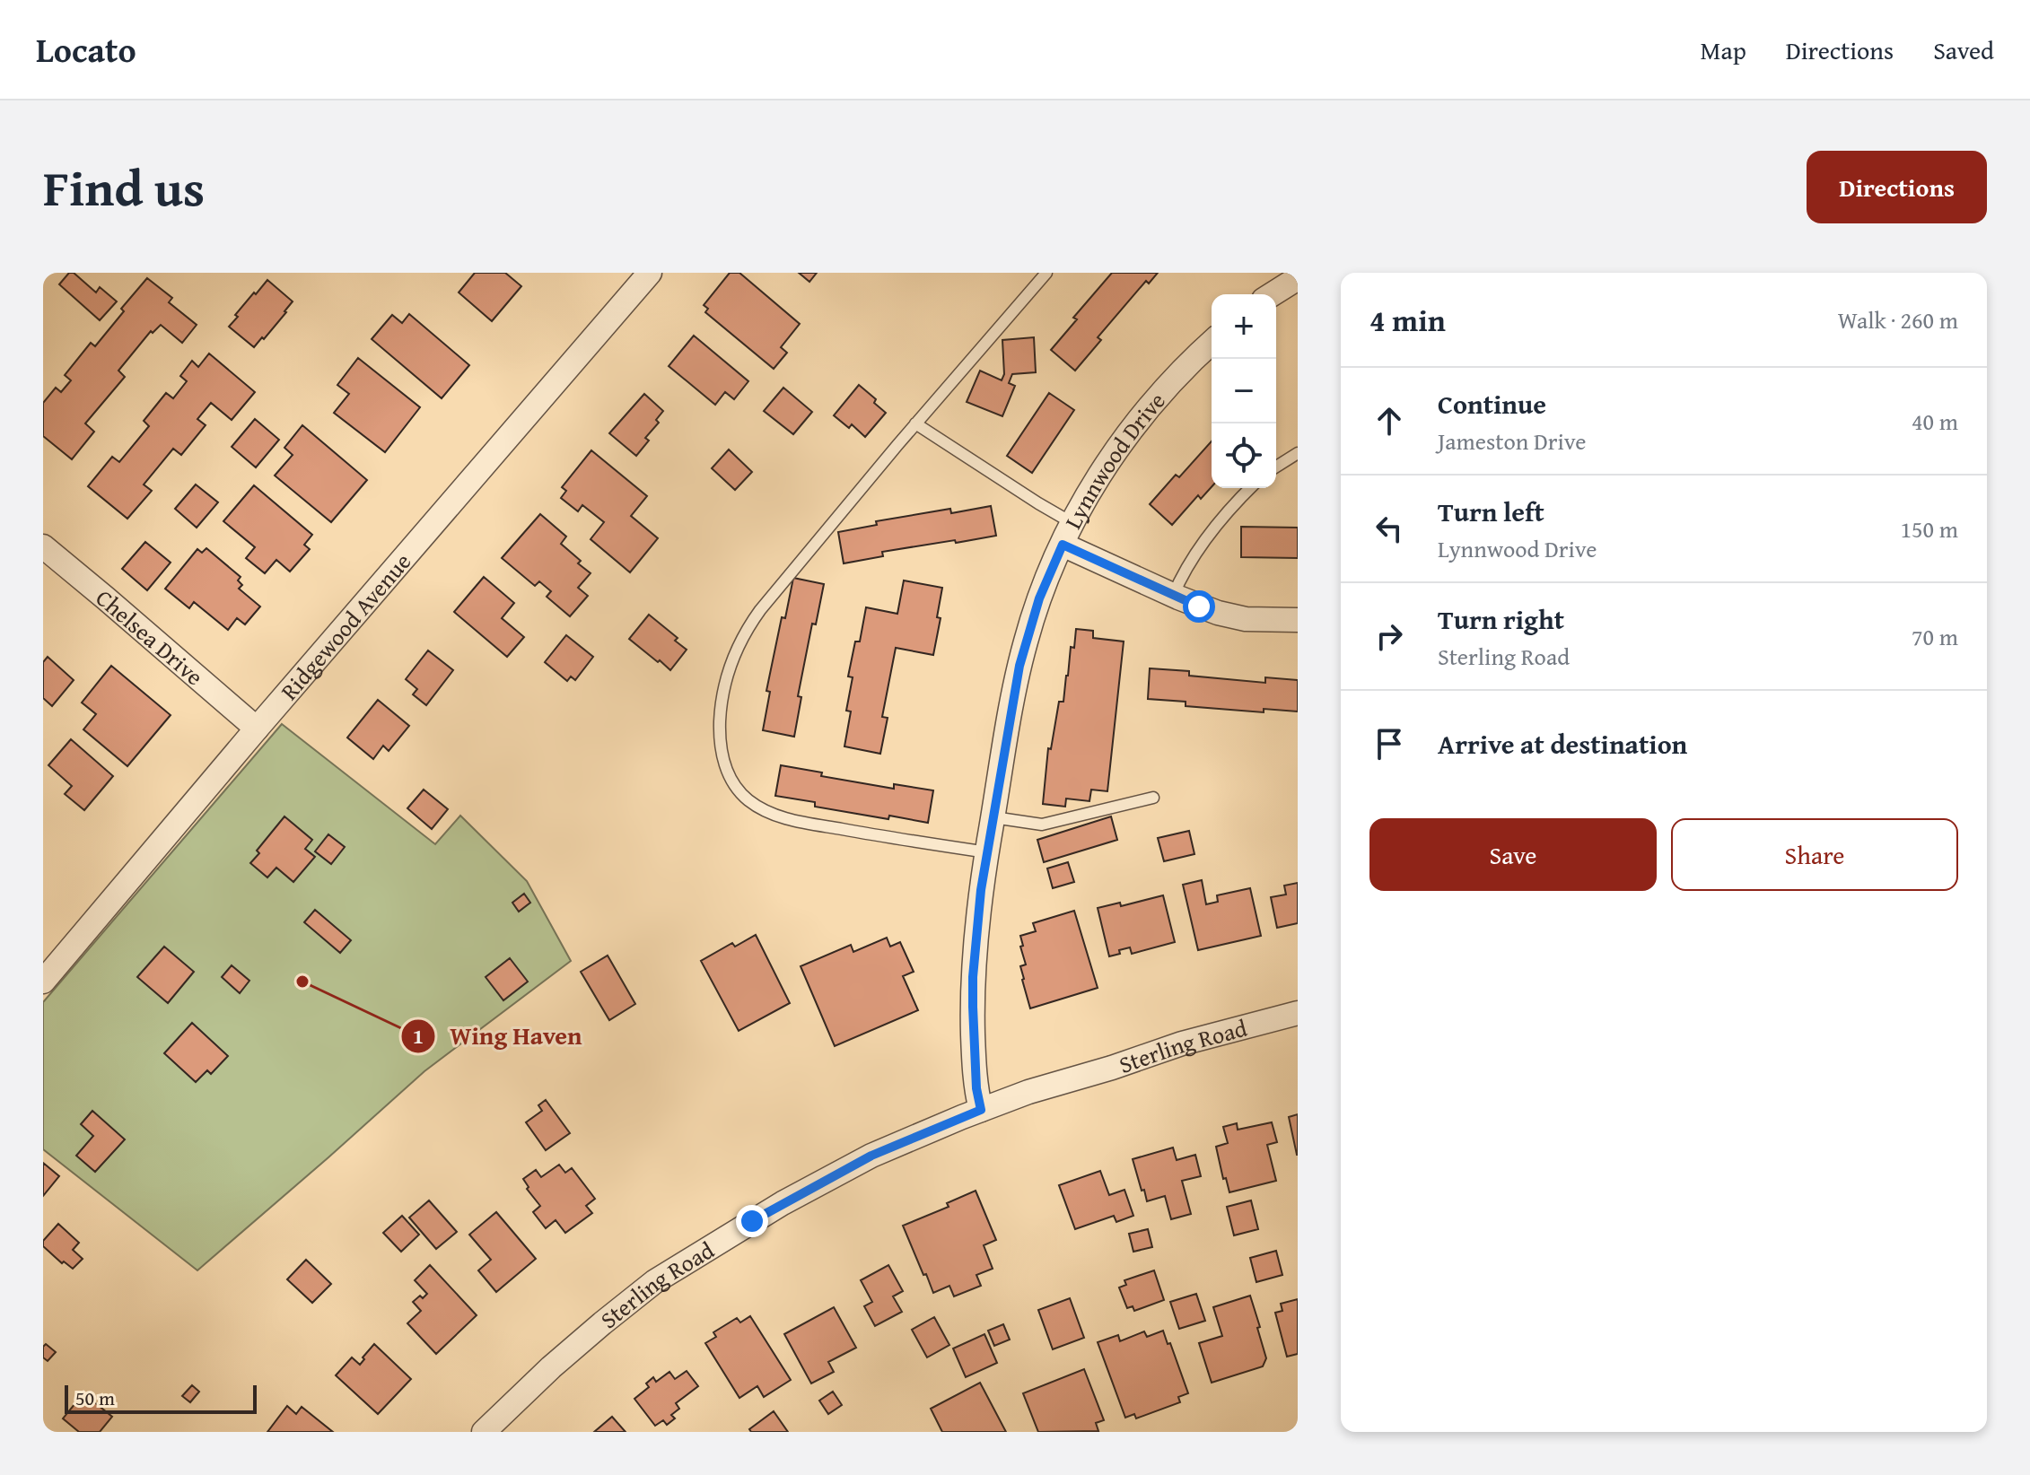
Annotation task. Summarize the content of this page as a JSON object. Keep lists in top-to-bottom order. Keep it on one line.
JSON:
{"streets":{"street":["Lynnwood Drive","Ridgewood Avenue","Chelsea Drive","Sterling Road"]},"crossings":[["Lynnwood Drive","Sterling Road"],["Ridgewood Avenue","Chelsea Drive"]],"places":["Wing Haven"],"scale_bar":"50 m","page":{"header":"Locato","nav":["Map","Directions","Saved"],"title":"Find us","buttons":["Directions",["Save","Share"]],"heading":["4 min","Walk · 260 m"],"map_buttons":["+","−"],"list":[["Continue","Jameston Drive","40 m"],["Turn left","Lynnwood Drive","150 m"],["Turn right","Sterling Road","70 m"],"Arrive at destination"],"scale":"50 m"}}
